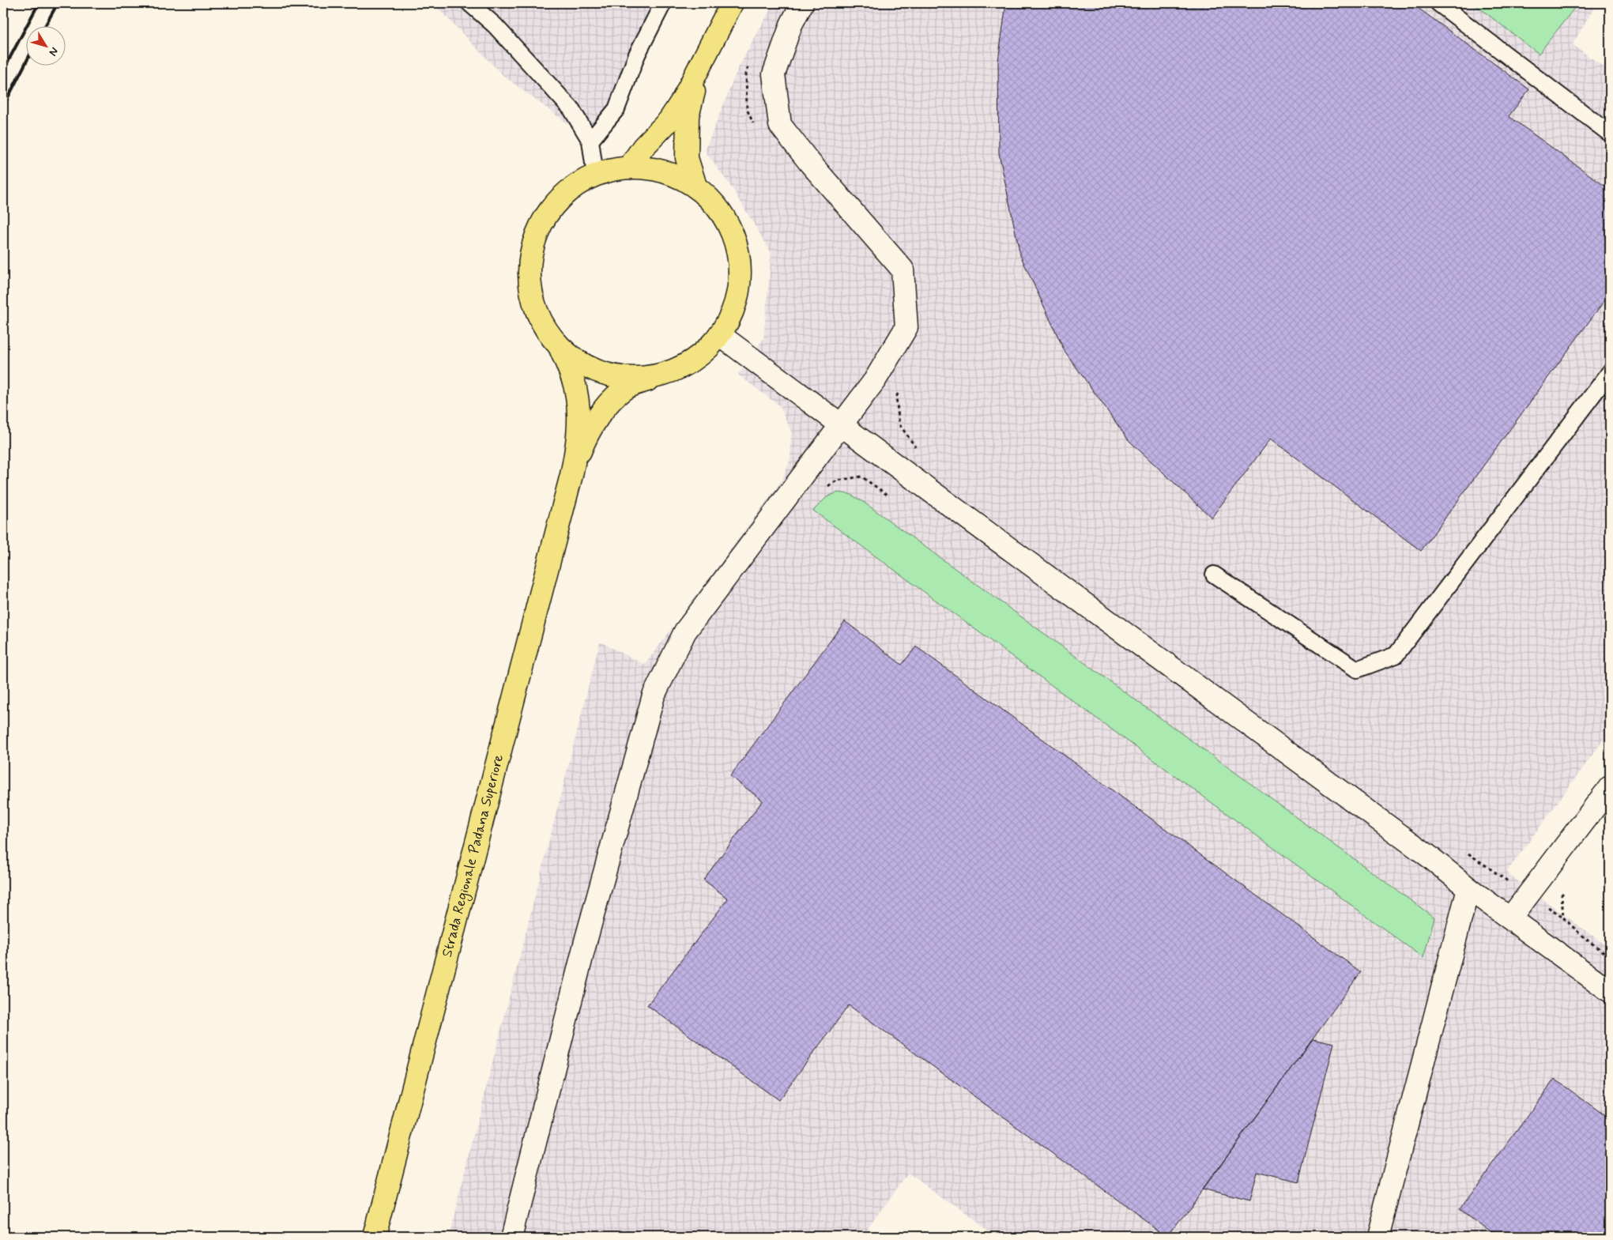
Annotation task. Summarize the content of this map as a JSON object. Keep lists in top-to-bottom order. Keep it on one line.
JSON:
{"streets":{"main road":["Strada Regionale Padana Superiore"]},"north":"bottom right"}
